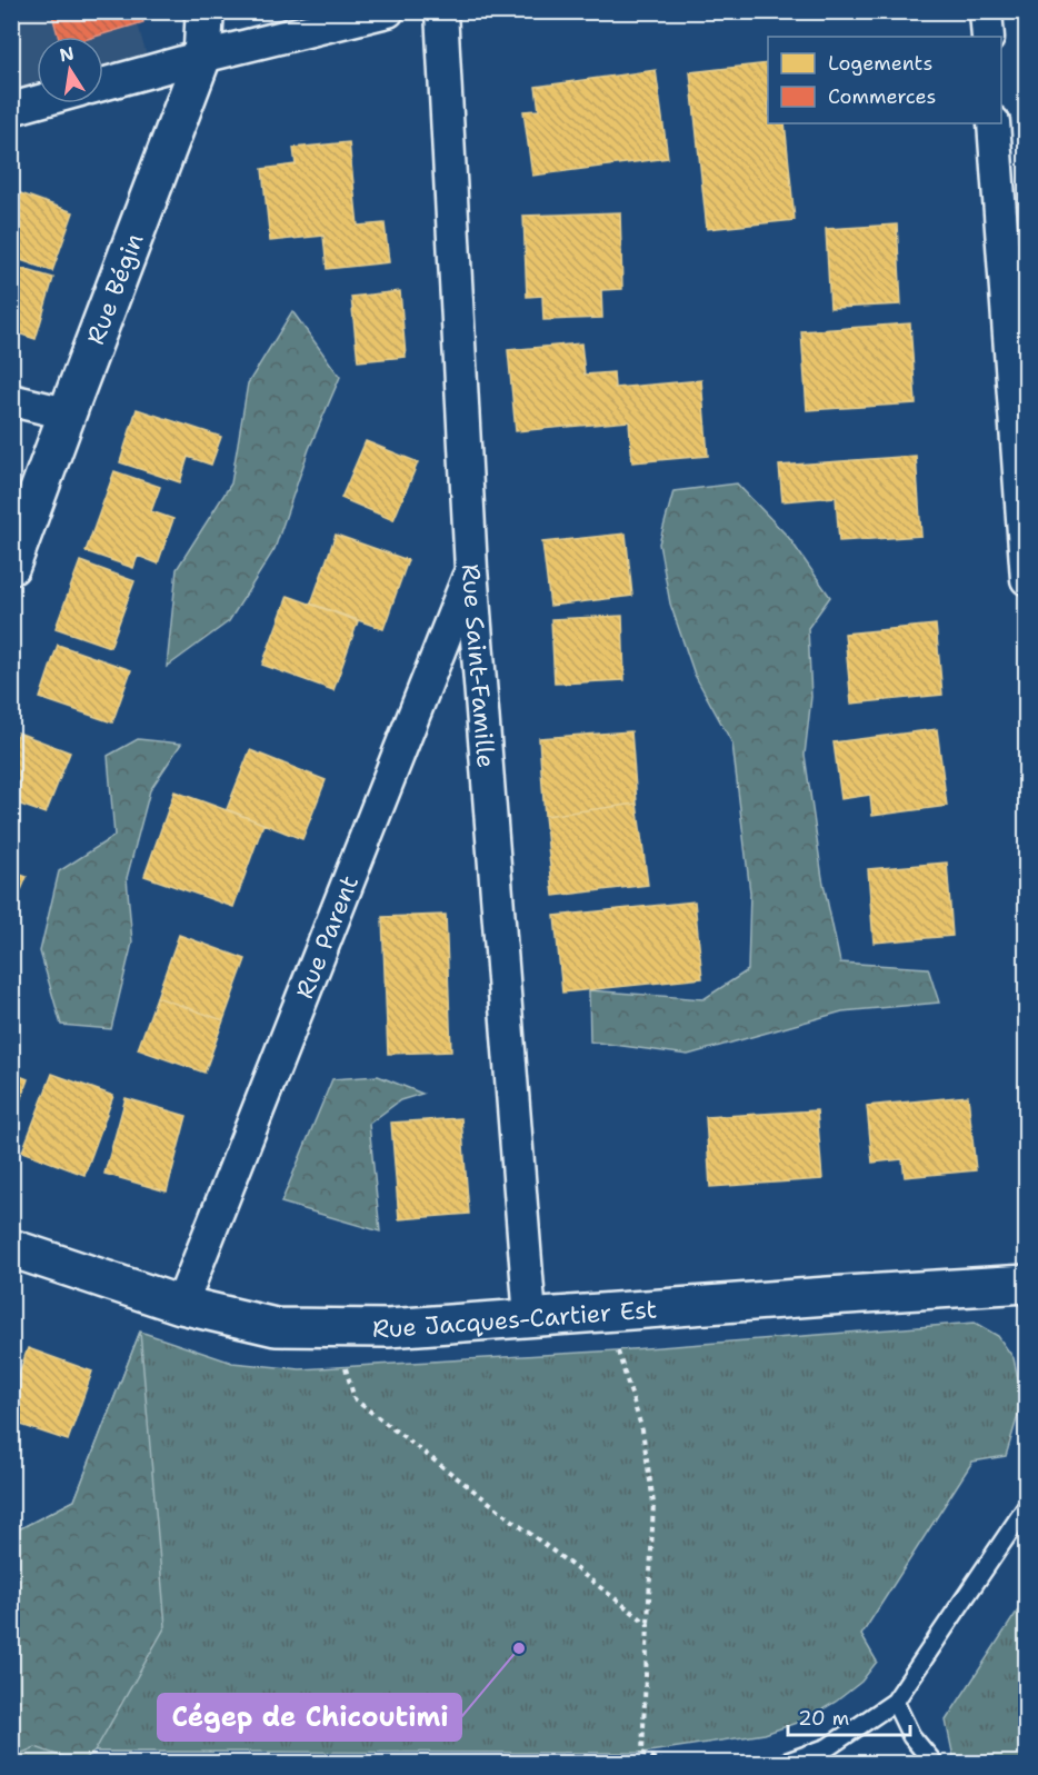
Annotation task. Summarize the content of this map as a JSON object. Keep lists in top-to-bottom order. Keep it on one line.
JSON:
{"streets":{"main road":["Rue Bégin","Rue Jacques-Cartier Est"],"street":["Rue Saint-Famille","Rue Parent"]},"crossings":[["Rue Saint-Famille","Rue Parent"],["Rue Saint-Famille","Rue Jacques-Cartier Est"],["Rue Parent","Rue Jacques-Cartier Est"]],"places":["Cégep de Chicoutimi"],"legend":["Logements","Commerces"],"scale_bar":"20 m","north":"top"}
